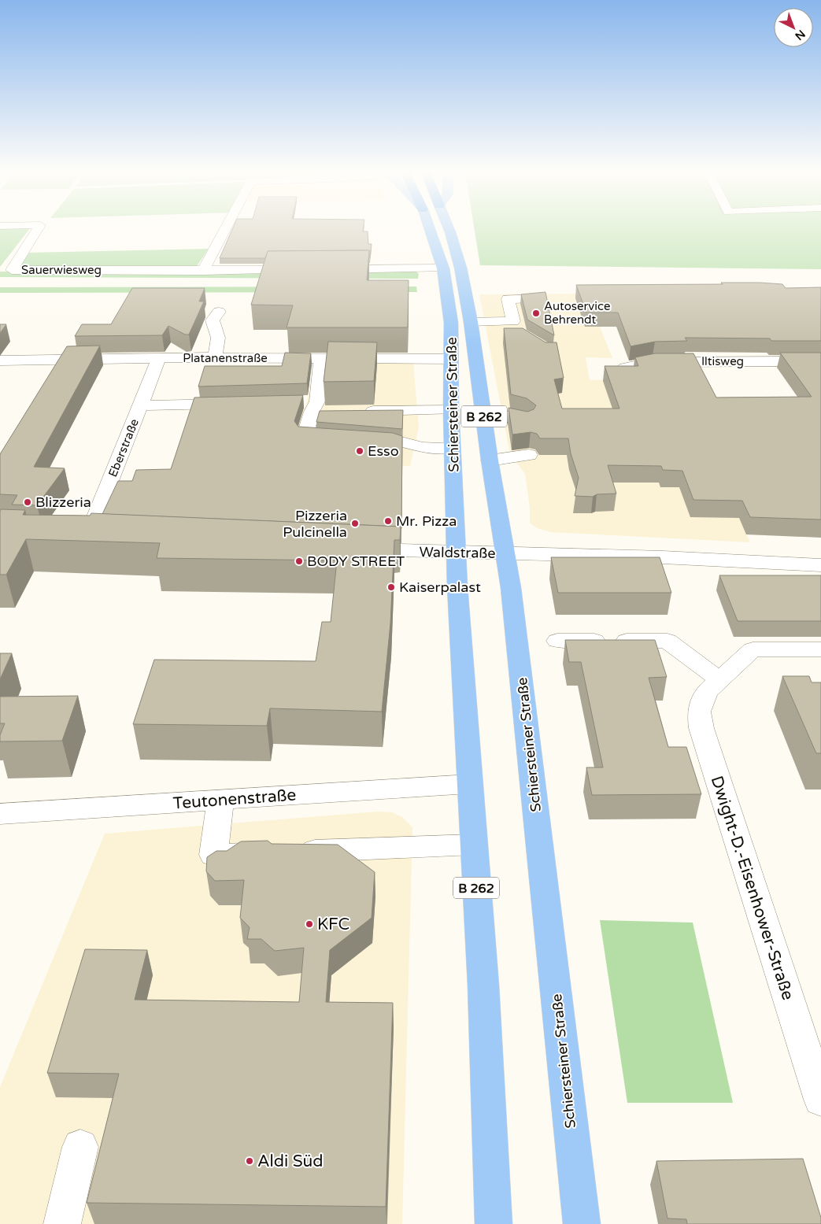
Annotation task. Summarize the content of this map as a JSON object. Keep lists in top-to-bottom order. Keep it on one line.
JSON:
{"streets":{"main road":["Schiersteiner Straße","B 262"],"street":["Sauerwiesweg","Platanenstraße","Iltisweg","Eberstraße","Waldstraße","Teutonenstraße","Dwight-D.-Eisenhower-Straße"]},"crossings":[["Platanenstraße","Schiersteiner Straße"],["Platanenstraße","Eberstraße"],["Schiersteiner Straße","B 262"],["Schiersteiner Straße","Waldstraße"],["Schiersteiner Straße","Teutonenstraße"]],"places":["Autoservice Behrendt","Esso","Blizzeria","Mr. Pizza","Pizzeria Pulcinella","BODY STREET","Kaiserpalast","KFC","Aldi Süd"],"north":"bottom right"}
